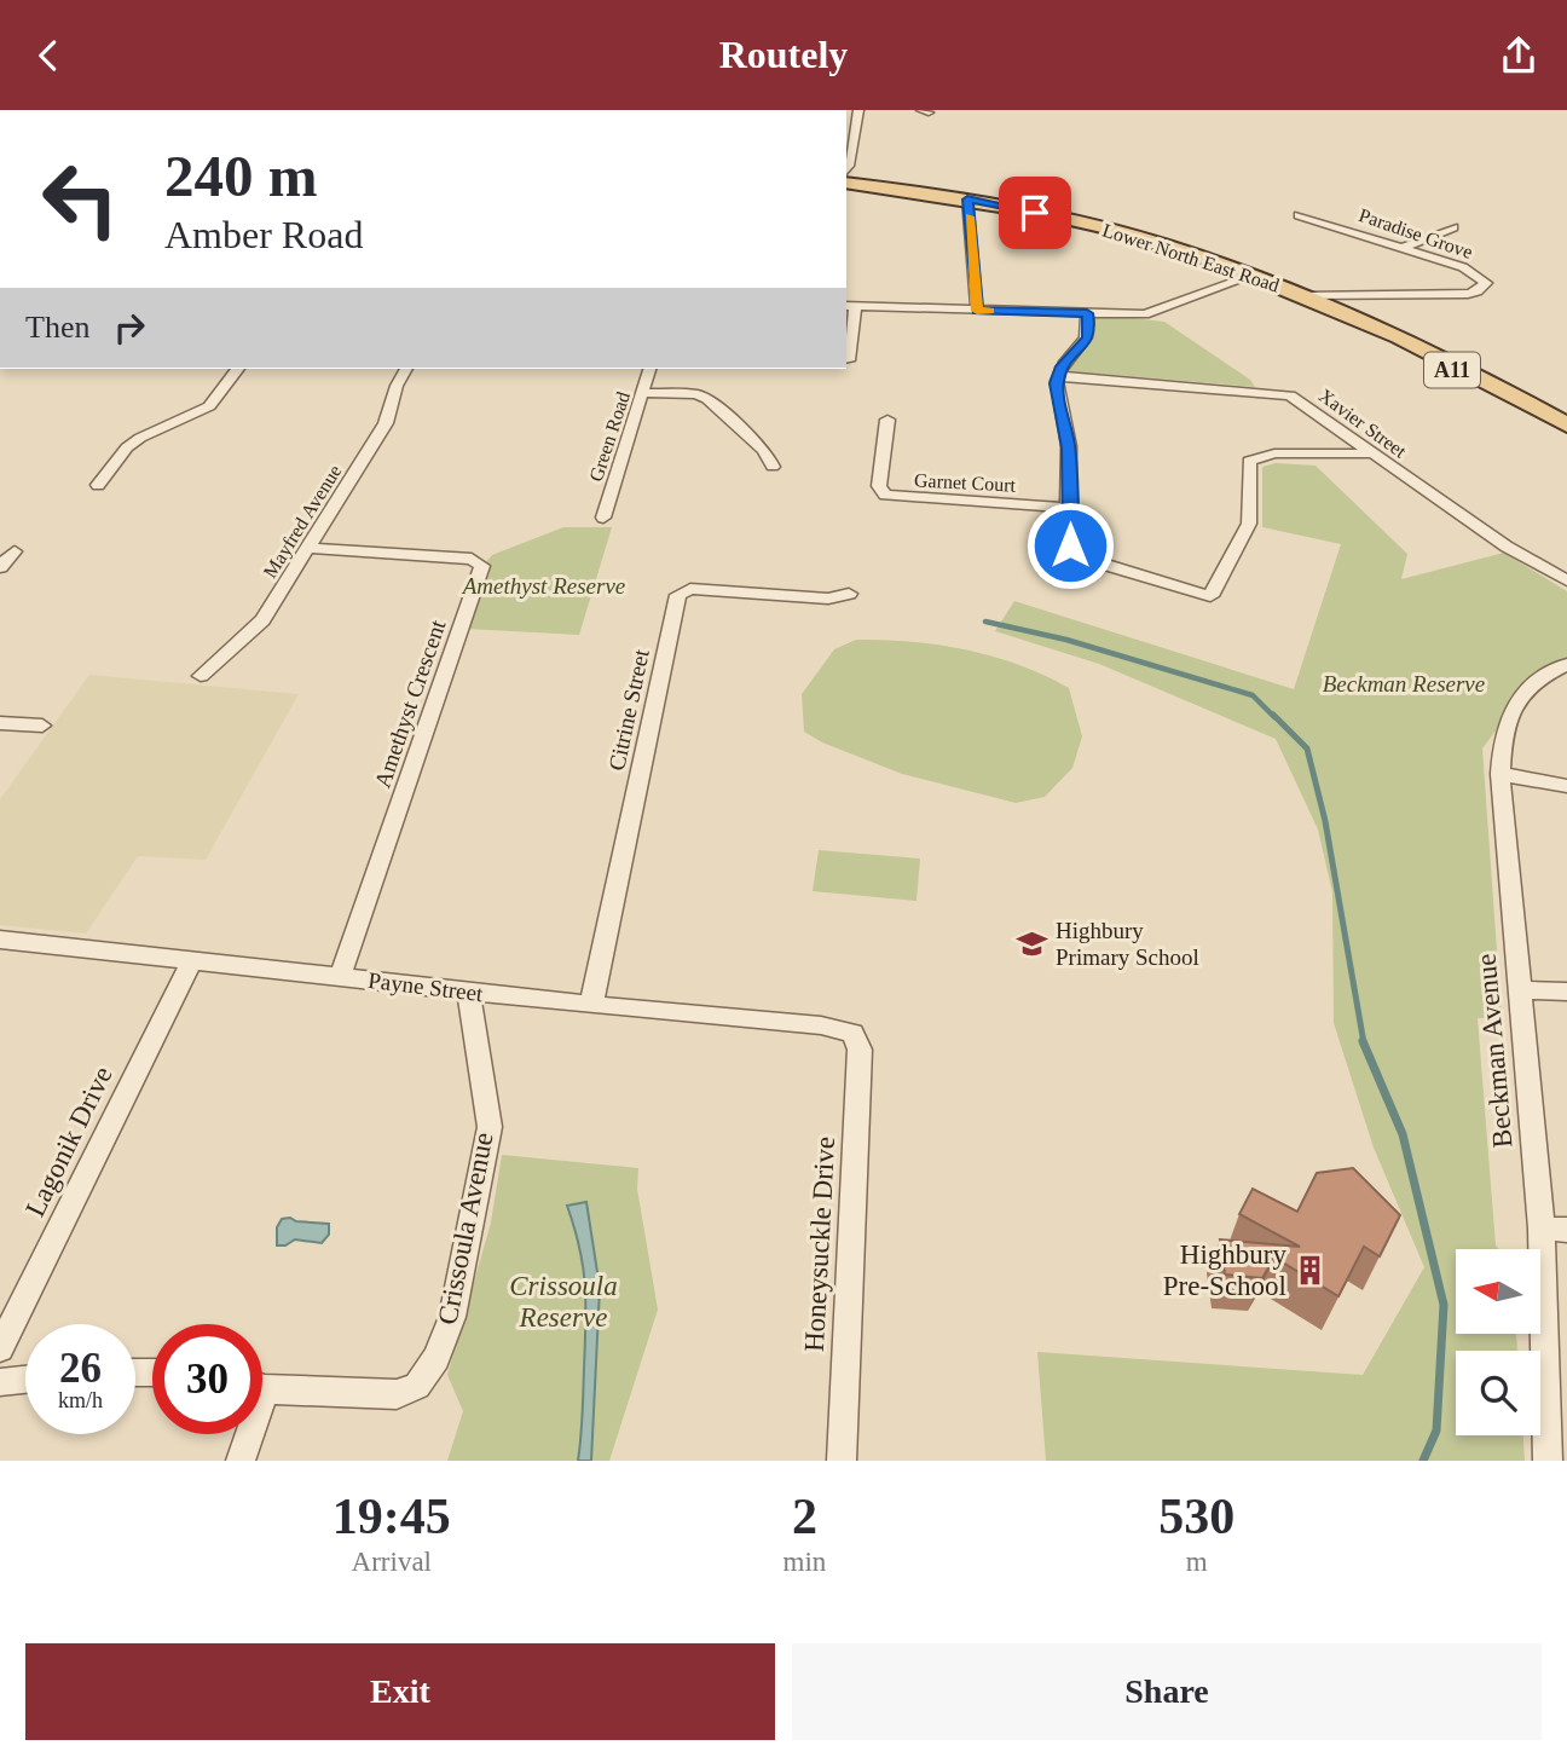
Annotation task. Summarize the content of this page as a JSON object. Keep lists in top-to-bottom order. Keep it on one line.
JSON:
{"streets":{"main road":["Lower North East Road","A11"],"street":["Paradise Grove","Xavier Street","Green Road","Garnet Court","Mayfred Avenue","Amethyst Crescent","Citrine Street","Payne Street","Beckman Avenue","Lagonik Drive","Crissoula Avenue","Honeysuckle Drive"]},"crossings":[["Paradise Grove","Lower North East Road"],["Mayfred Avenue","Amethyst Crescent"],["Amethyst Crescent","Payne Street"],["Citrine Street","Payne Street"],["Payne Street","Lagonik Drive"],["Payne Street","Crissoula Avenue"],["Payne Street","Honeysuckle Drive"]],"parks":["Amethyst Reserve","Beckman Reserve","Crissoula Reserve"],"places":{"school or university":["Highbury Primary School"],"building":["Highbury Pre-School"]},"north":"left","page":{"header":"Routely","turn":["240 m","Amber Road"],"then":"Then","speed":"26 km/h","limit":"30","eta":["19:45","Arrival","2","min","530","m"],"buttons":["Exit","Share"]}}
